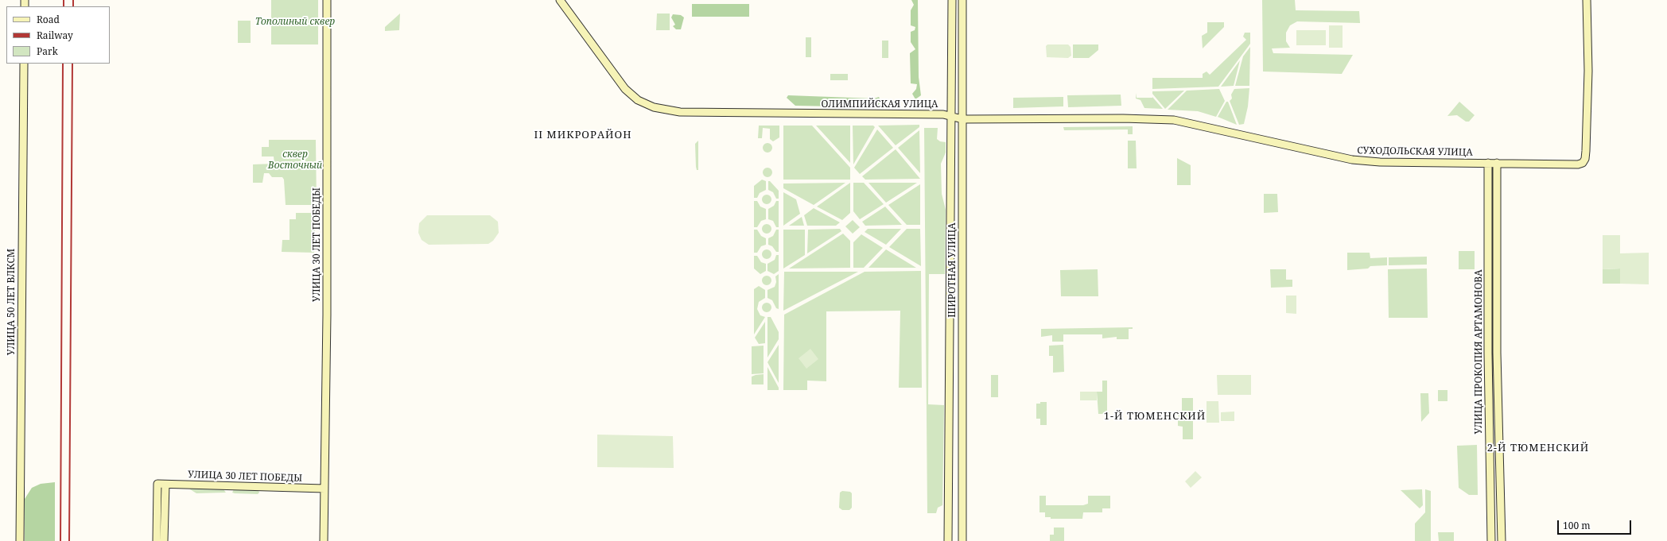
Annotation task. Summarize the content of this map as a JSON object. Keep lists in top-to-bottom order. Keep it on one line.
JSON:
{"streets":{"street":["ОЛИМПИЙСКАЯ УЛИЦА","СУХОДОЛЬСКАЯ УЛИЦА","УЛИЦА 30 ЛЕТ ПОБЕДЫ","ШИРОТНАЯ УЛИЦА","УЛИЦА 50 ЛЕТ ВЛКСМ","УЛИЦА ПРОКОПИЯ АРТАМОНОВА"]},"crossings":[["ОЛИМПИЙСКАЯ УЛИЦА","СУХОДОЛЬСКАЯ УЛИЦА"],["ОЛИМПИЙСКАЯ УЛИЦА","ШИРОТНАЯ УЛИЦА"],["СУХОДОЛЬСКАЯ УЛИЦА","УЛИЦА ПРОКОПИЯ АРТАМОНОВА"]],"districts":["II МИКРОРАЙОН","1-Й ТЮМЕНСКИЙ","2-Й ТЮМЕНСКИЙ"],"parks":["Тополиный сквер","сквер Восточный"],"legend":["Road","Railway","Park"],"scale_bar":"100 m"}
